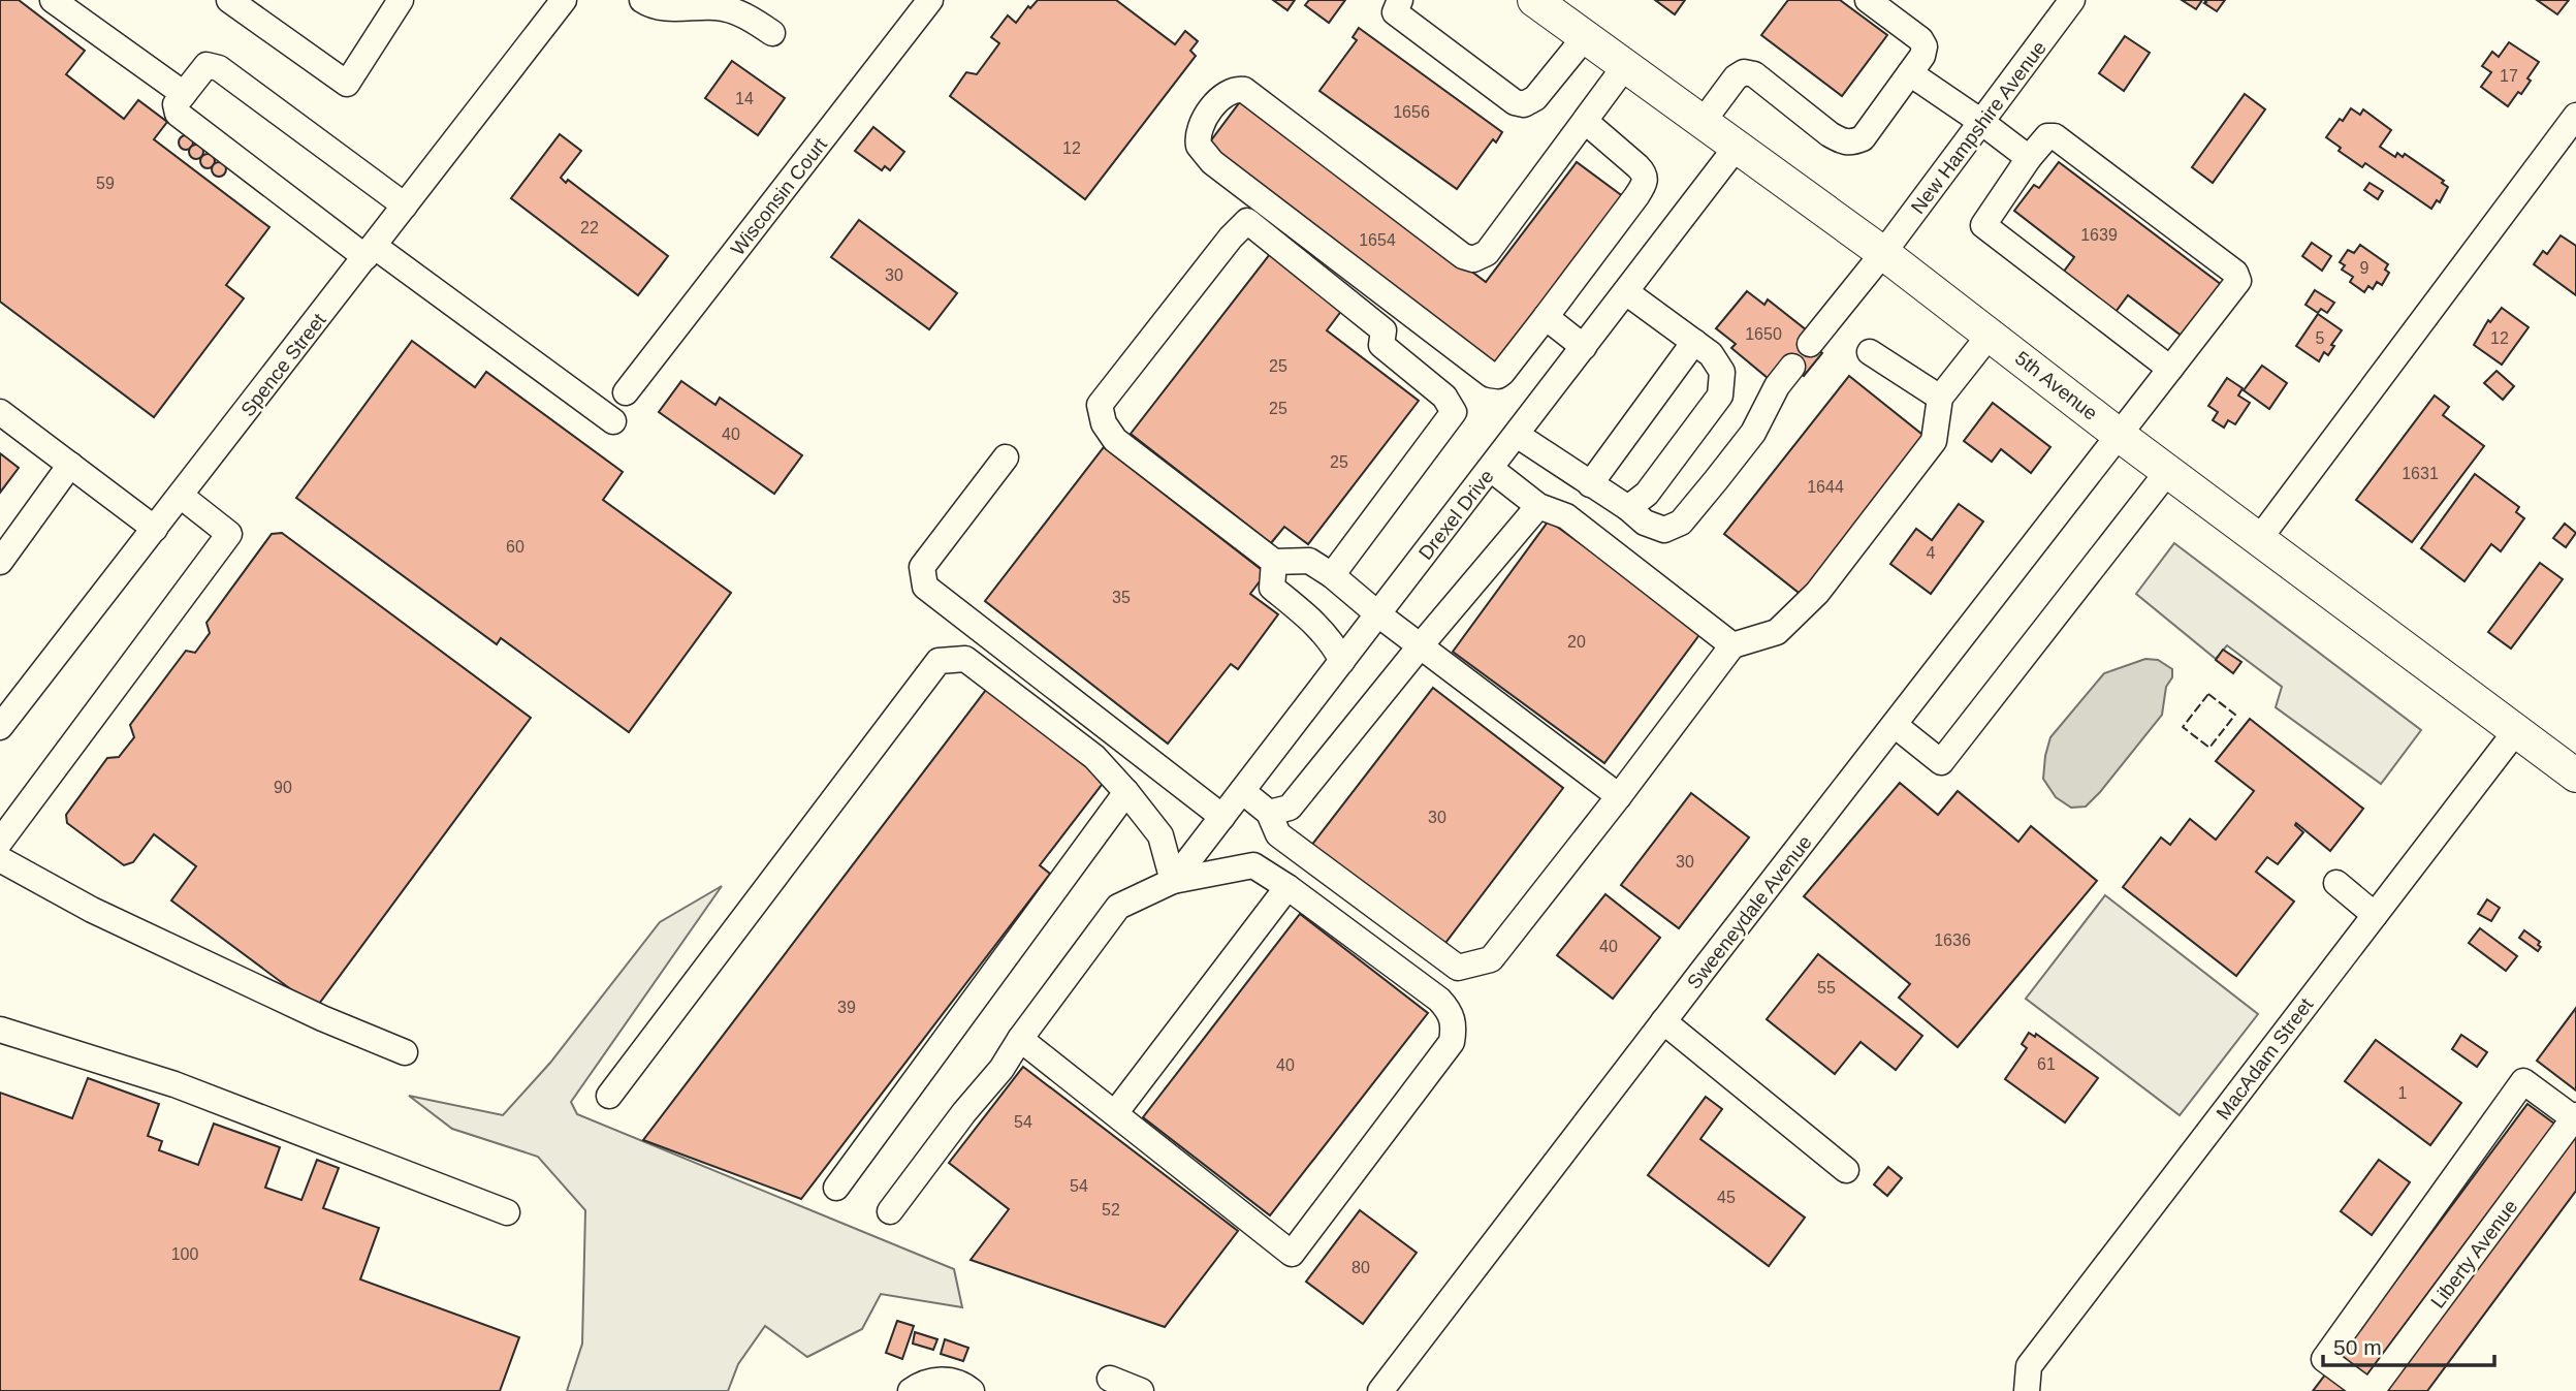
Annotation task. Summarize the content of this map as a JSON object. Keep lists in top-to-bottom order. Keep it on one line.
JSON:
{"streets":{"main road":["5th Avenue"],"street":["New Hampshire Avenue","Wisconsin Court","Spence Street","Drexel Drive","Sweeneydale Avenue","MacAdam Street","Liberty Avenue"]},"crossings":[["New Hampshire Avenue","5th Avenue"],["5th Avenue","Drexel Drive"],["5th Avenue","Sweeneydale Avenue"],["5th Avenue","MacAdam Street"]],"house_numbers":["17","14","1656","12","59","22","1639","1654","9","30","1650","5","12","25","25","40","25","1631","1644","60","4","35","20","90","30","30","1636","40","55","39","61","40","1","54","54","45","52","100","80"],"scale_bar":"50 m"}
